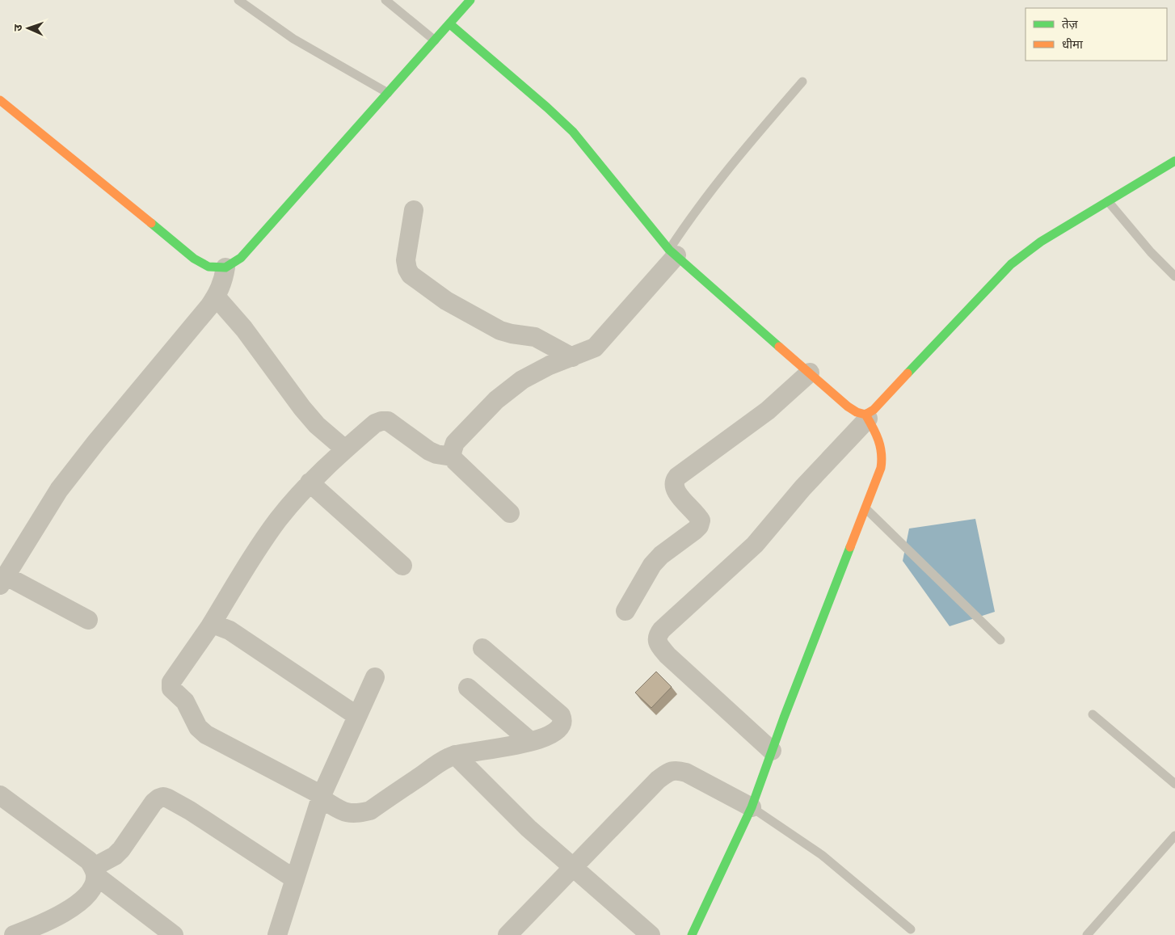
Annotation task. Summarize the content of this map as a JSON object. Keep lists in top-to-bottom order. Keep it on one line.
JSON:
{"legend":["तेज़","धीमा"],"north":"left"}
